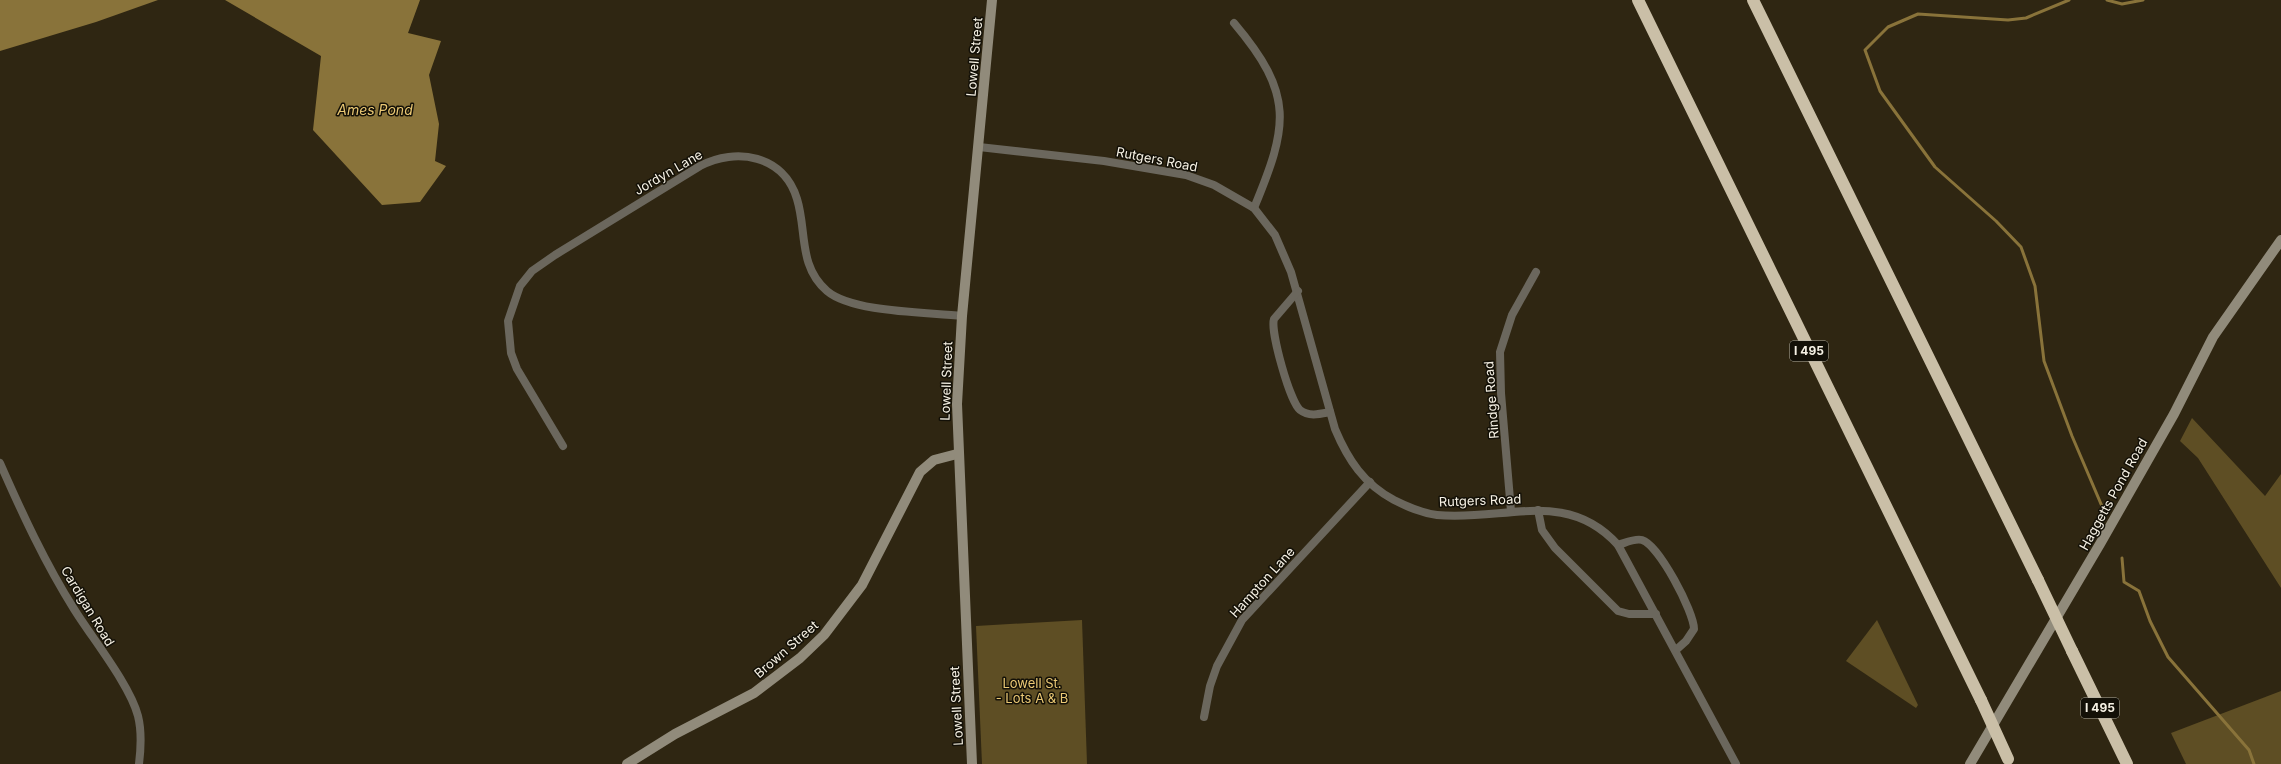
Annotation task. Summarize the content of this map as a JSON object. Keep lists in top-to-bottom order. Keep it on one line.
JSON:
{"streets":{"highway":["I 495"],"street":["Lowell Street","Rutgers Road","Jordyn Lane","Rindge Road","Haggetts Pond Road","Hampton Lane","Cardigan Road","Brown Street"]},"crossings":[["Lowell Street","Rutgers Road"],["Lowell Street","Jordyn Lane"],["Lowell Street","Brown Street"],["Rutgers Road","Rindge Road"],["Rutgers Road","Hampton Lane"]],"water":["Ames Pond"],"parks":["Lowell St. - Lots A & B"]}
